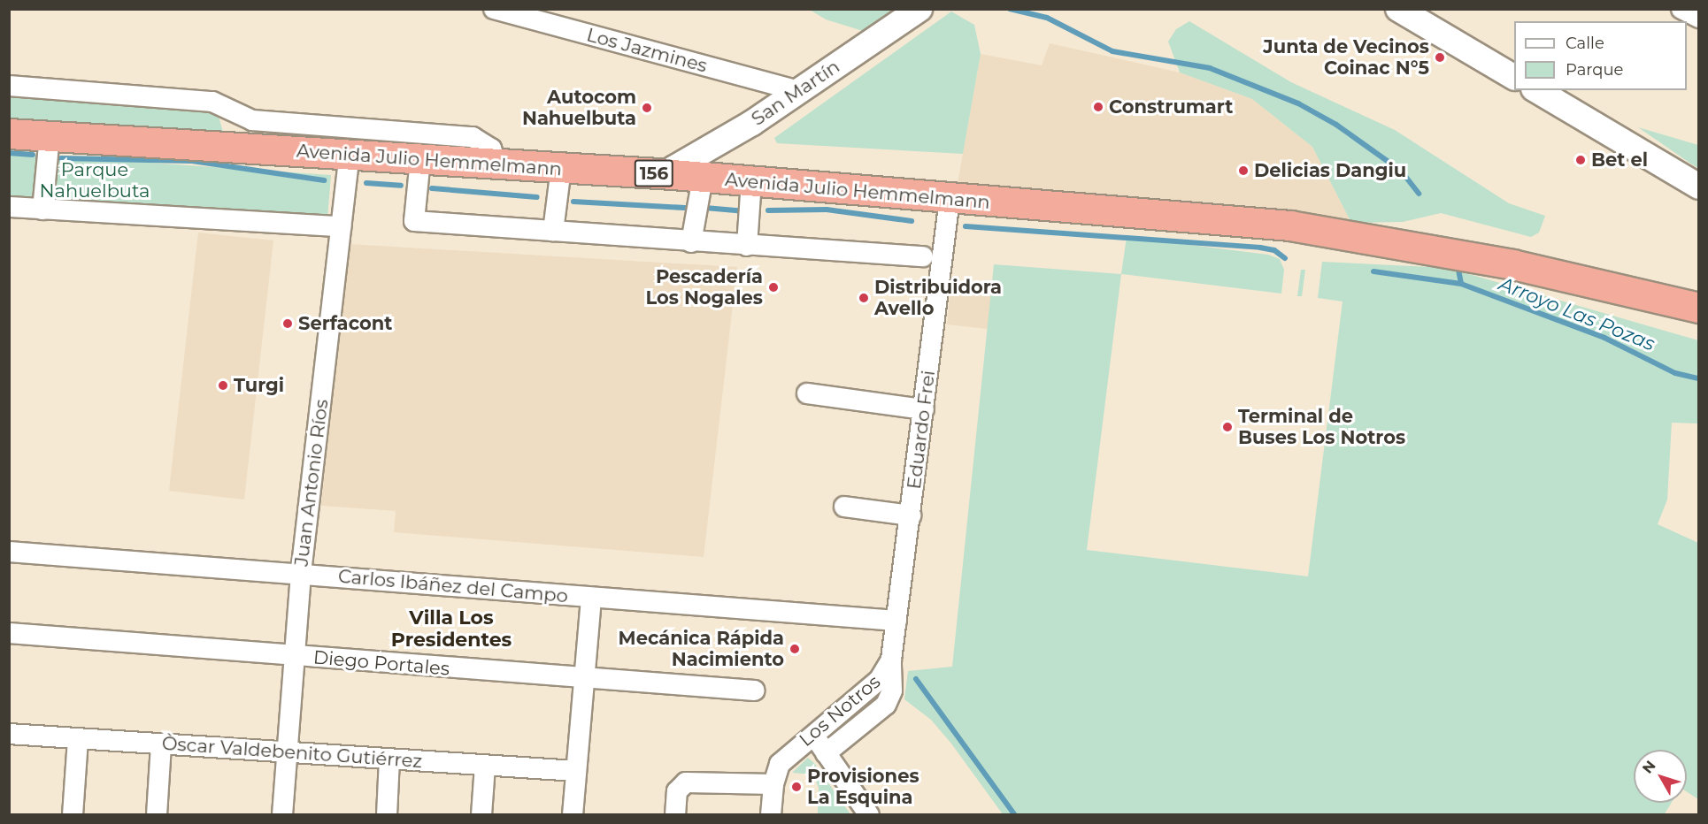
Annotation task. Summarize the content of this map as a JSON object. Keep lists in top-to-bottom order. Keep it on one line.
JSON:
{"streets":{"highway":["Avenida Julio Hemmelmann","156"],"street":["Los Jazmines","San Martín","Eduardo Frei","Juan Antonio Ríos","Carlos Ibáñez del Campo","Diego Portales","Los Notros","Òscar Valdebenito Gutiérrez"]},"crossings":[["Los Jazmines","San Martín"],["San Martín","Avenida Julio Hemmelmann"],["Avenida Julio Hemmelmann","Eduardo Frei"],["Avenida Julio Hemmelmann","Juan Antonio Ríos"],["Eduardo Frei","Carlos Ibáñez del Campo"],["Eduardo Frei","Los Notros"],["Juan Antonio Ríos","Carlos Ibáñez del Campo"],["Juan Antonio Ríos","Diego Portales"],["Juan Antonio Ríos","Òscar Valdebenito Gutiérrez"]],"districts":["Villa Los Presidentes"],"water":["Arroyo Las Pozas"],"parks":["Parque Nahuelbuta"],"places":["Junta de Vecinos Coinac N°5","Construmart","Autocom Nahuelbuta","Bet el","Delicias Dangiu","Pescadería Los Nogales","Distribuidora Avello","Serfacont","Turgi","Terminal de Buses Los Notros","Mecánica Rápida Nacimiento","Provisiones La Esquina"],"legend":["Calle","Parque"],"north":"top left"}
